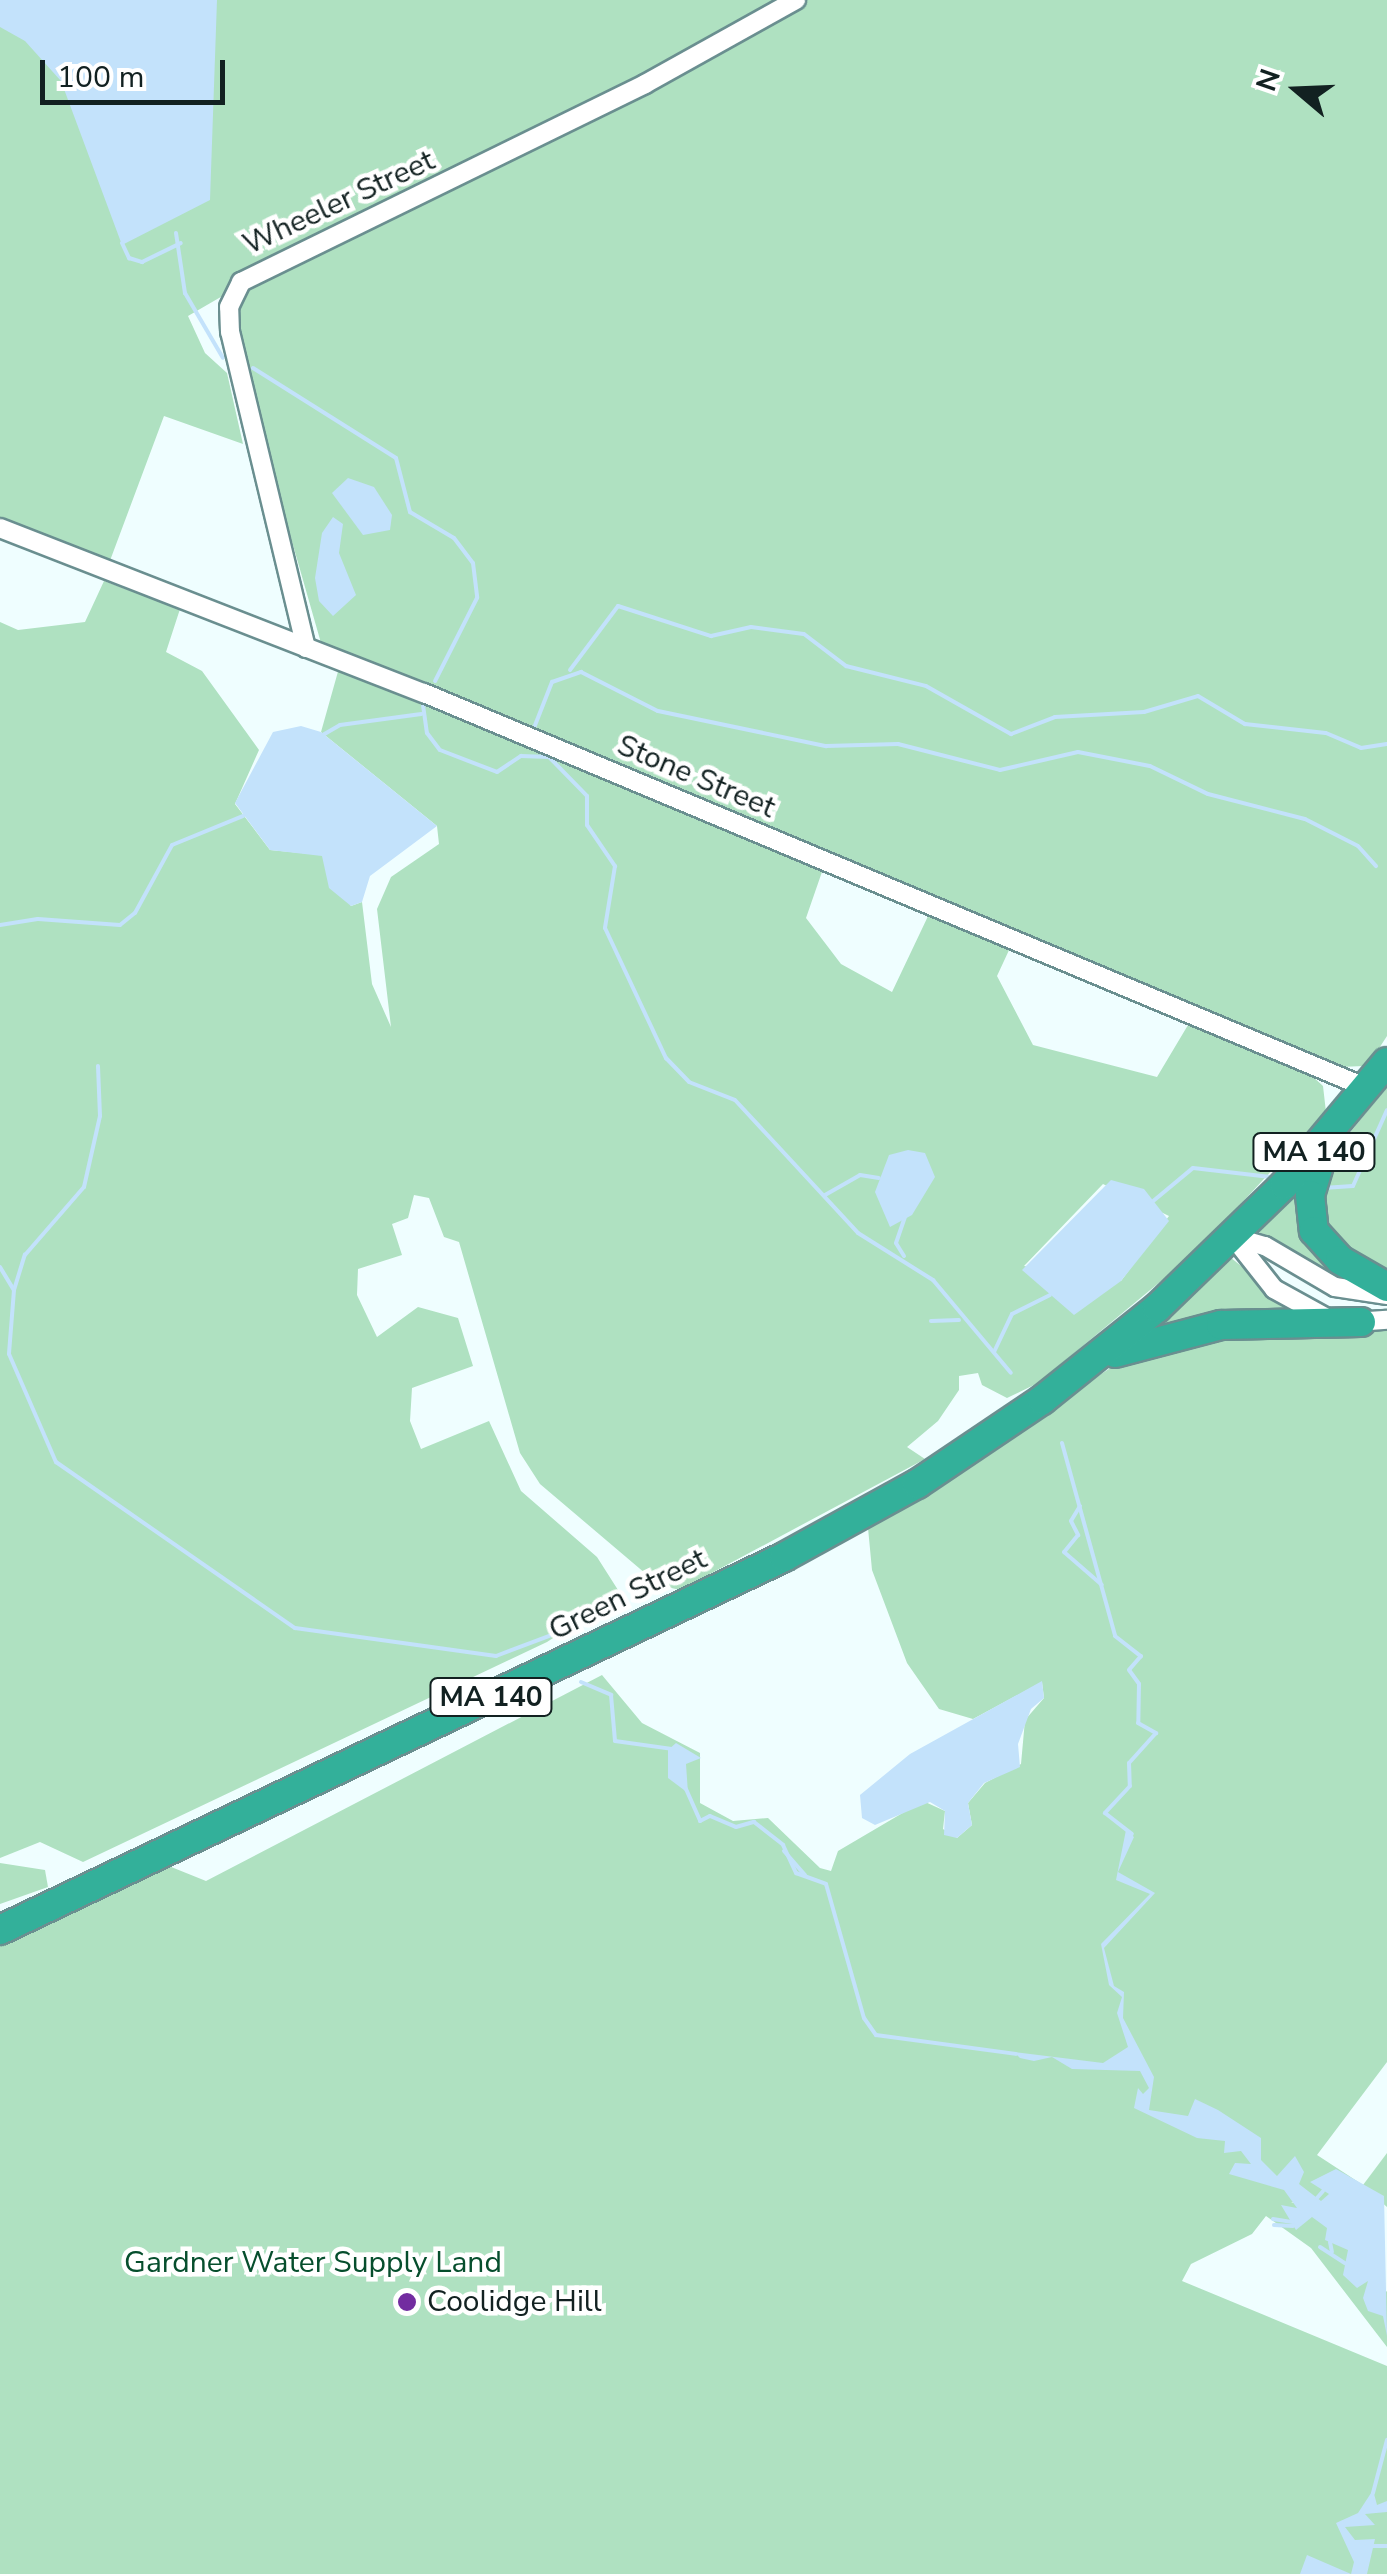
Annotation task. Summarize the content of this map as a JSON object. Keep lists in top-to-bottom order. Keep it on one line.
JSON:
{"streets":{"highway":["MA 140","Green Street"],"street":["Wheeler Street","Stone Street"]},"crossings":[["Wheeler Street","Stone Street"],["Stone Street","MA 140"],["MA 140","Green Street"]],"parks":["Gardner Water Supply Land"],"places":["Coolidge Hill"],"scale_bar":"100 m","north":"left"}
